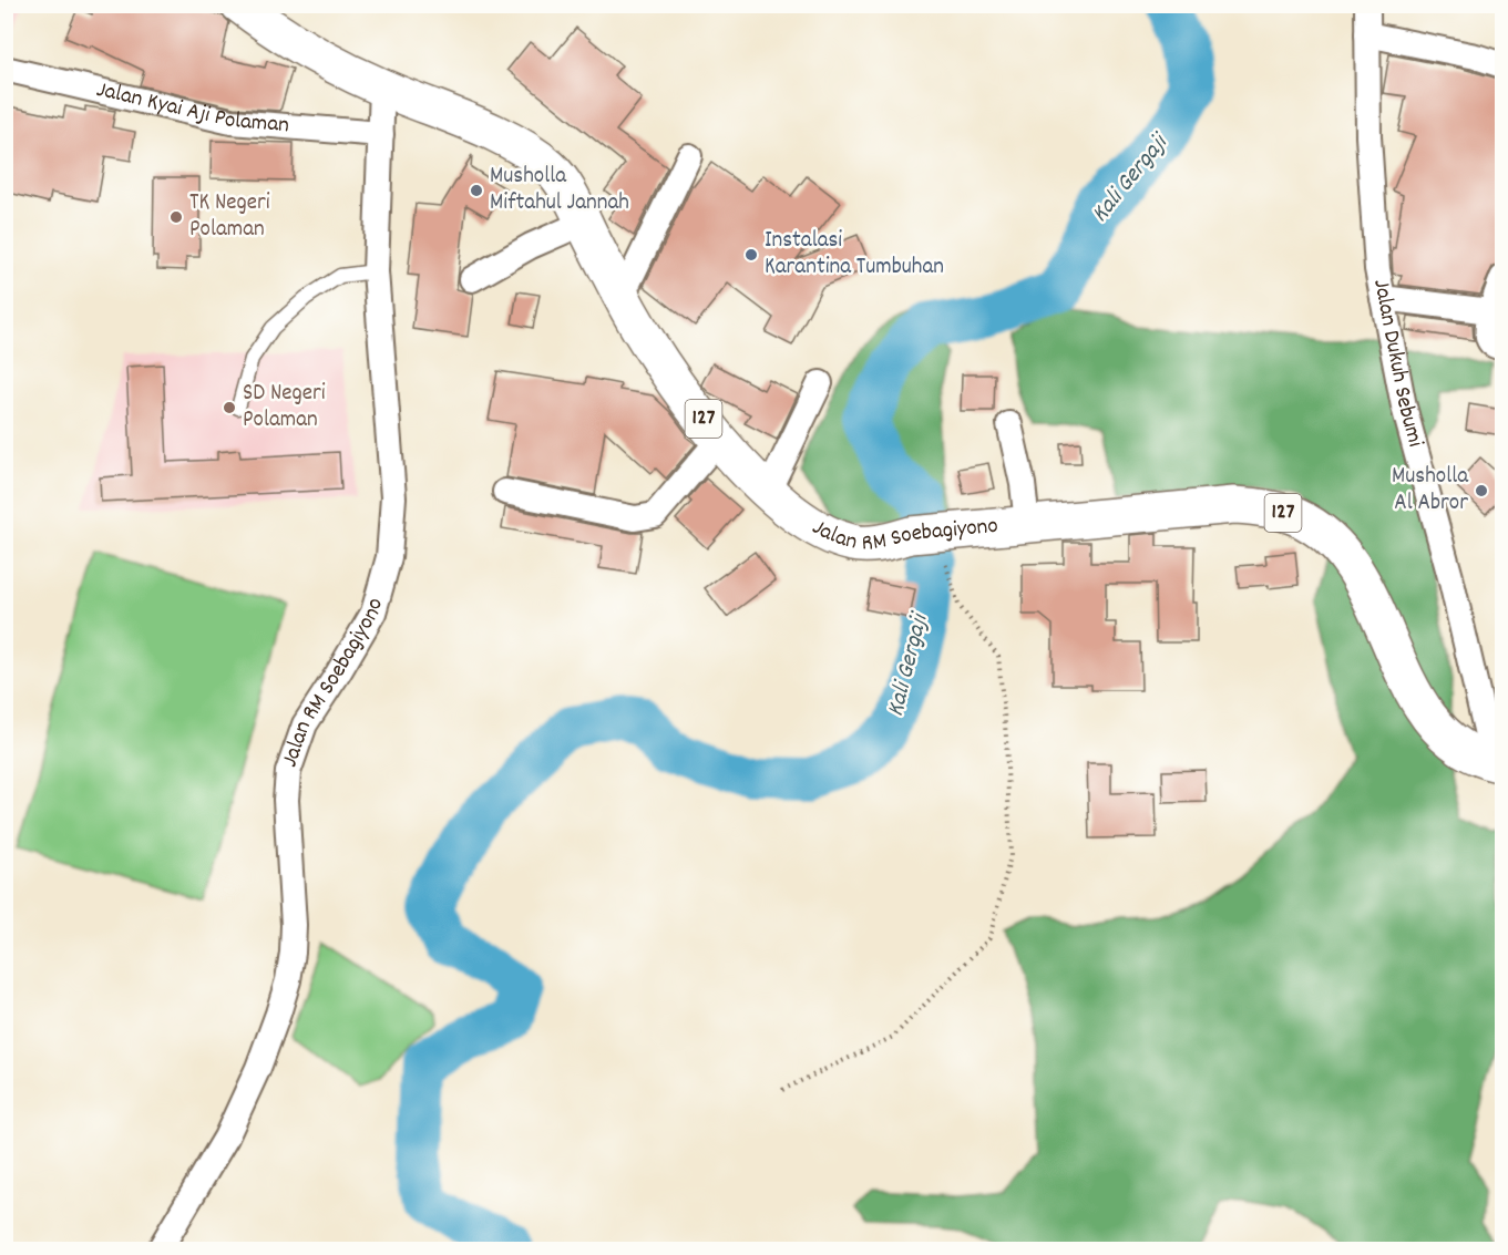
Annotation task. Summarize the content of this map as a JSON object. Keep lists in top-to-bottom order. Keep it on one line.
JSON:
{"streets":{"main road":["127","Jalan RM Soebagiyono"],"street":["Jalan Kyai Aji Polaman","Jalan Dukuh Sebumi"]},"crossings":[["Jalan Kyai Aji Polaman","Jalan RM Soebagiyono"],["Jalan Dukuh Sebumi","Jalan RM Soebagiyono"]],"water":["Kali Gergaji"],"places":["Musholla Miftahul Jannah","TK Negeri Polaman","Instalasi Karantina Tumbuhan","SD Negeri Polaman","Musholla Al Abror"]}
